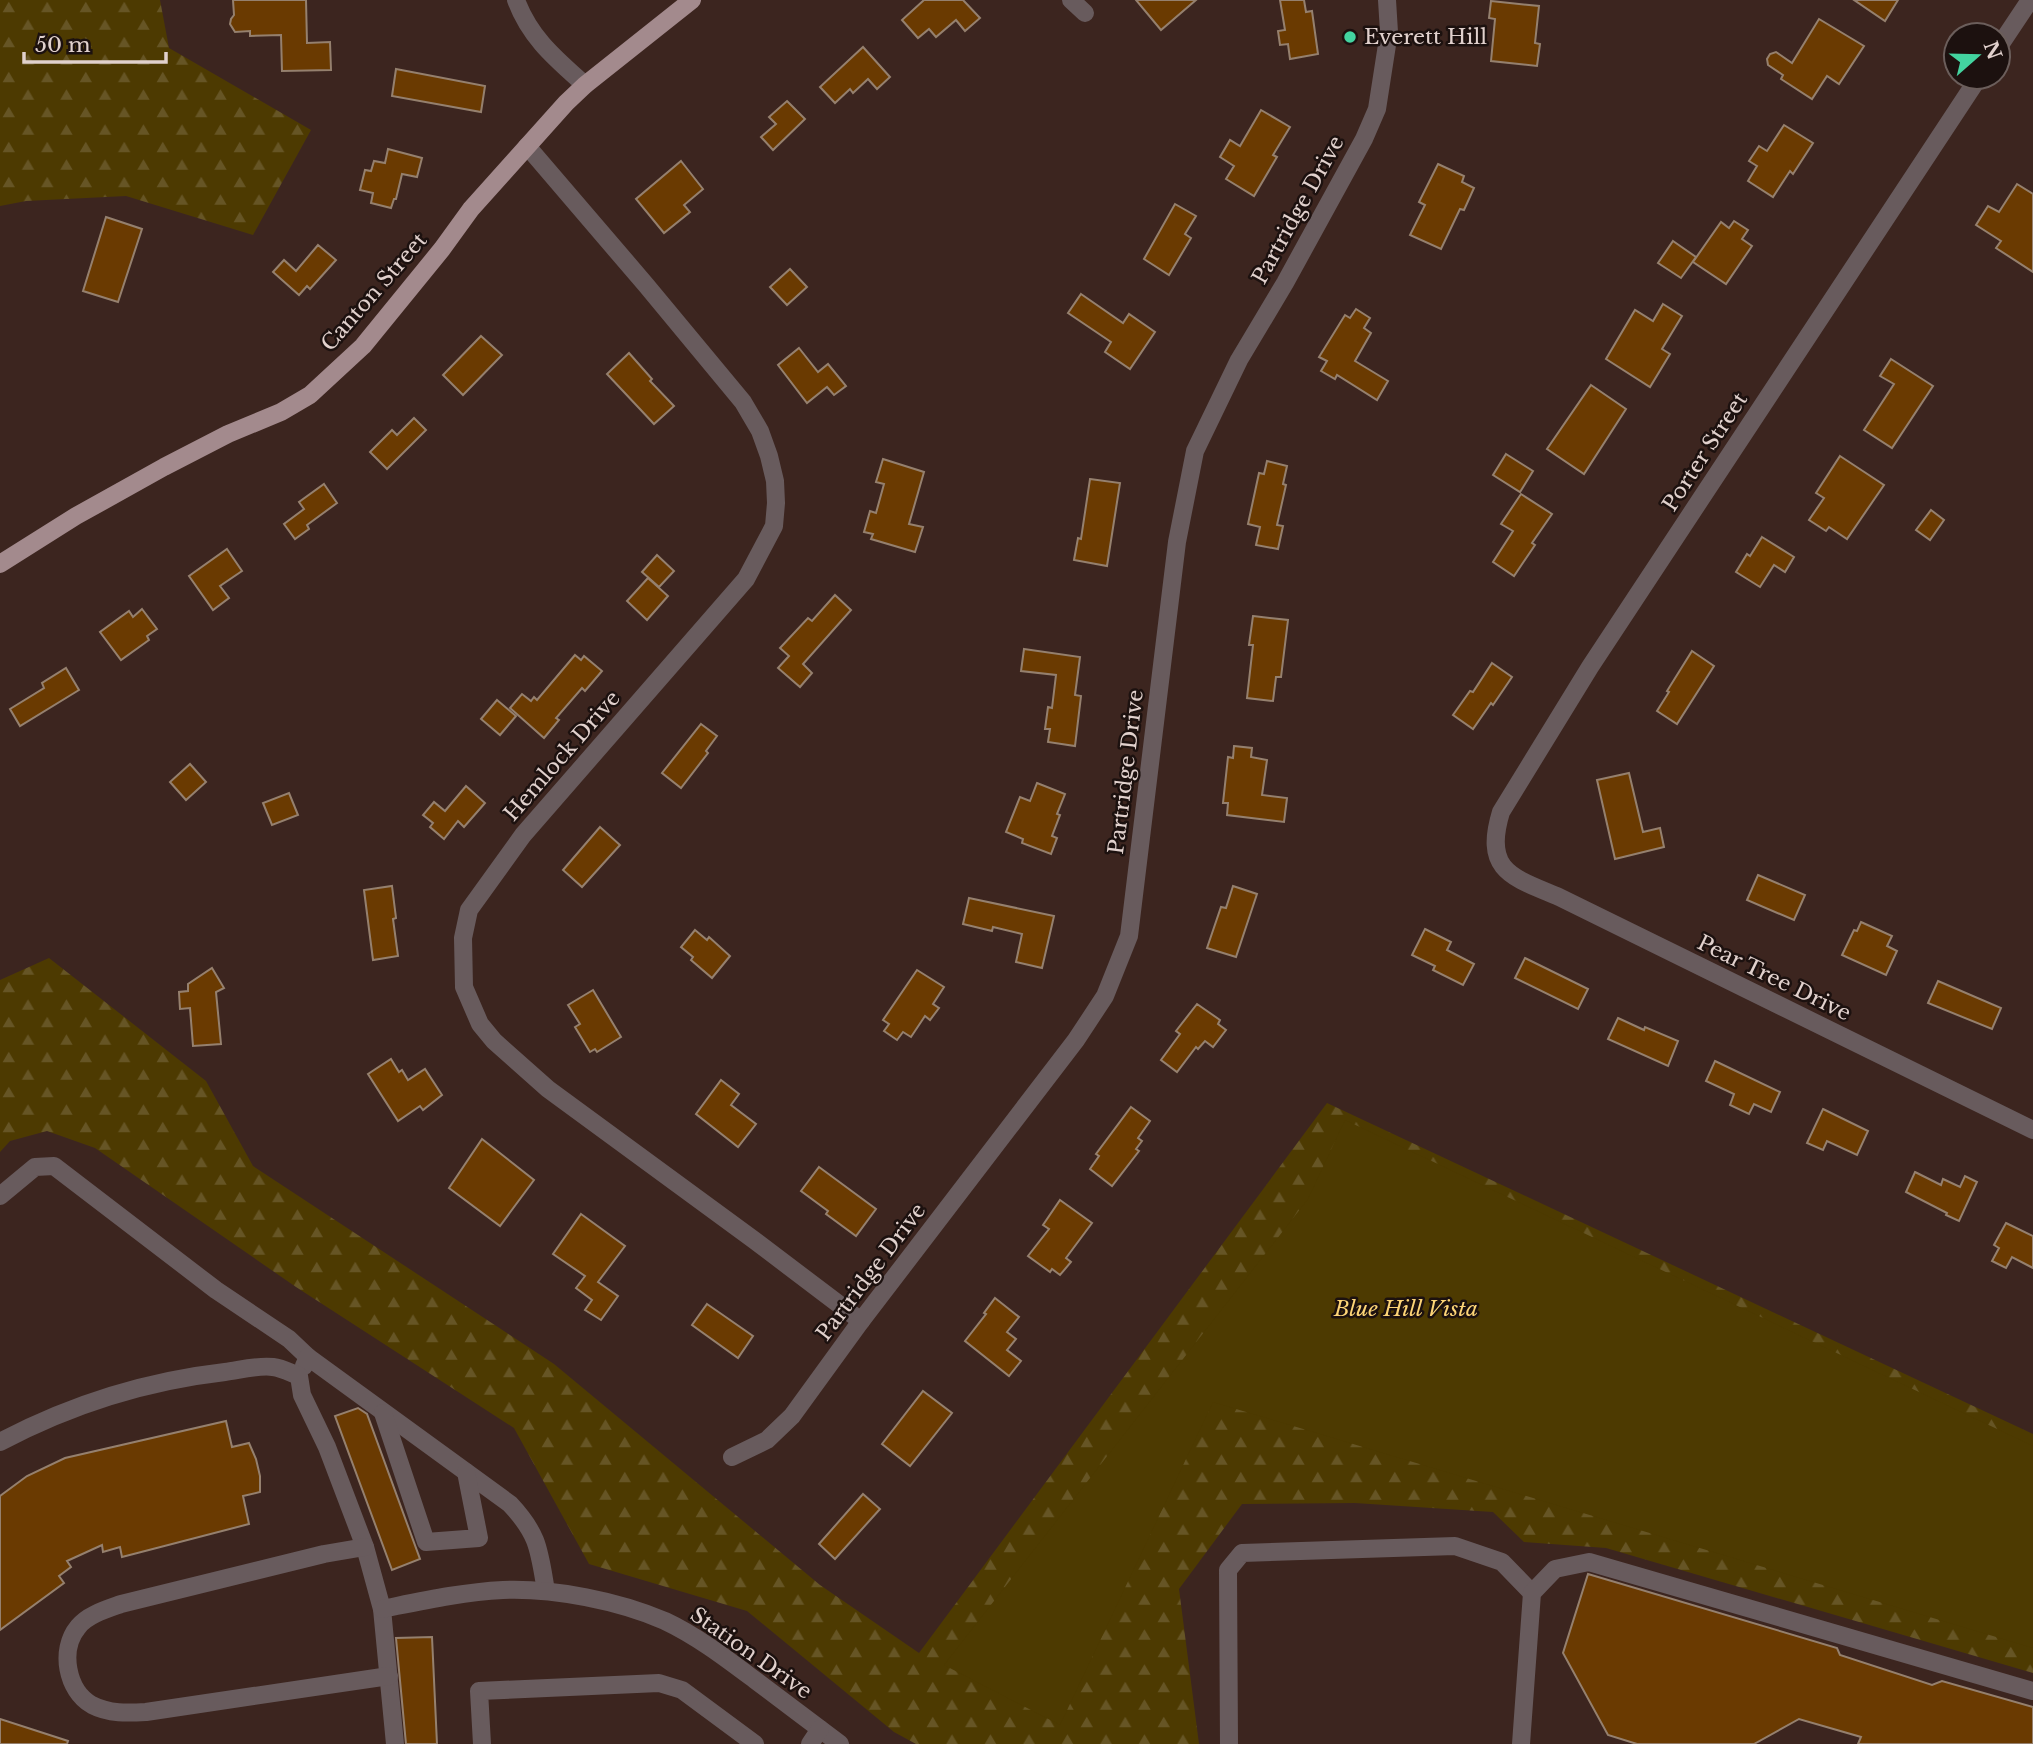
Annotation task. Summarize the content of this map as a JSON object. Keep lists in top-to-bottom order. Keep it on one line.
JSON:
{"streets":{"main road":["Canton Street"],"street":["Partridge Drive","Porter Street","Hemlock Drive","Pear Tree Drive","Station Drive"]},"crossings":[["Partridge Drive","Hemlock Drive"],["Canton Street","Hemlock Drive"],["Porter Street","Pear Tree Drive"]],"parks":["Blue Hill Vista"],"places":["Everett Hill"],"scale_bar":"50 m","north":"right"}
